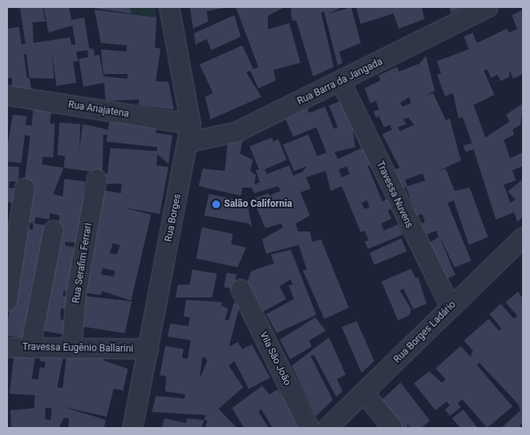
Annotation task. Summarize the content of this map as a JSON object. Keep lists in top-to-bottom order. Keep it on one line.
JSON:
{"streets":{"street":["Rua Barra da Jangada","Rua Anajatena","Travessa Nuvens","Rua Borges","Rua Serafim Ferrari","Rua Borges Ladário","Travessa Eugênio Ballarini","Vila São João"]},"crossings":[["Rua Barra da Jangada","Travessa Nuvens"],["Rua Barra da Jangada","Rua Borges"],["Rua Anajatena","Rua Borges"],["Travessa Nuvens","Rua Borges Ladário"],["Rua Borges","Travessa Eugênio Ballarini"],["Rua Serafim Ferrari","Travessa Eugênio Ballarini"]],"places":["Salão California"]}
